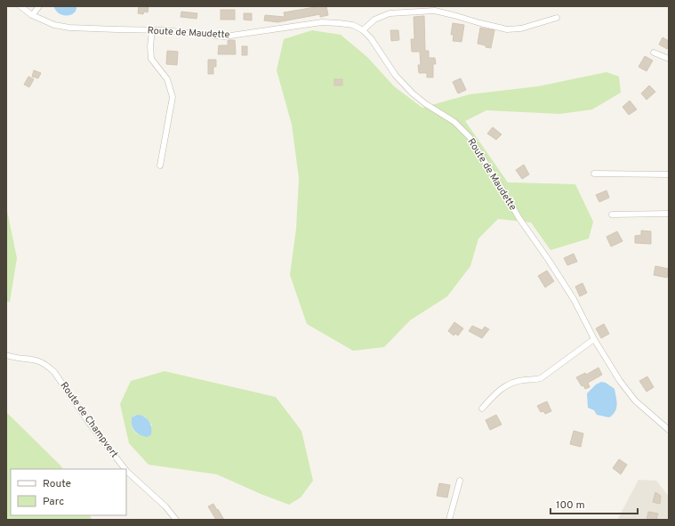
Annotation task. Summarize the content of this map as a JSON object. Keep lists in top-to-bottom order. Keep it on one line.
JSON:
{"streets":{"street":["Route de Maudette","Route de Champvert"]},"legend":["Route","Parc"],"scale_bar":"100 m"}
